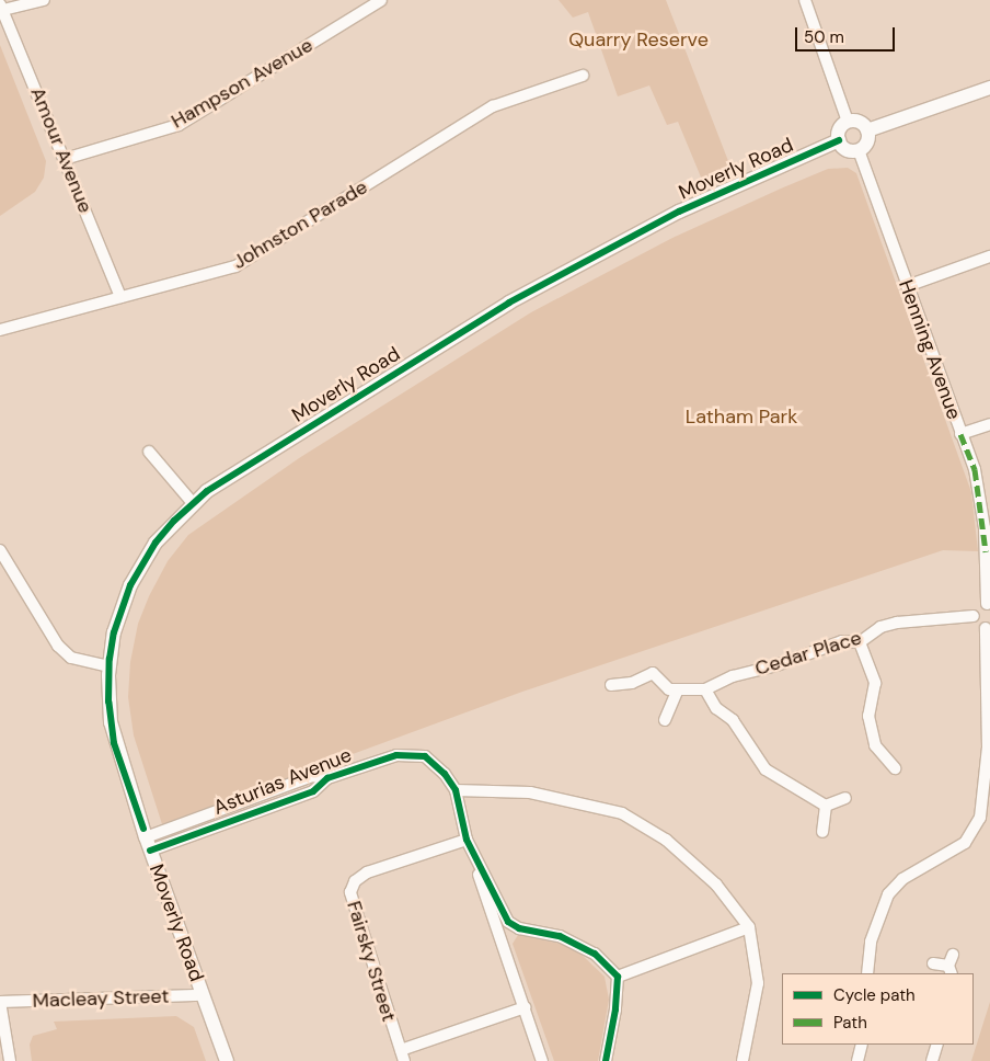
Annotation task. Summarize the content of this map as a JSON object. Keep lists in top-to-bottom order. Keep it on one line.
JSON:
{"streets":{"street":["Hampson Avenue","Amour Avenue","Moverly Road","Johnston Parade","Henning Avenue","Cedar Place","Asturias Avenue","Fairsky Street","Macleay Street"]},"crossings":[["Hampson Avenue","Amour Avenue"],["Amour Avenue","Johnston Parade"],["Moverly Road","Henning Avenue"],["Moverly Road","Asturias Avenue"],["Moverly Road","Macleay Street"],["Asturias Avenue","Fairsky Street"]],"parks":["Quarry Reserve","Latham Park"],"legend":["Cycle path","Path"],"scale_bar":"50 m"}
